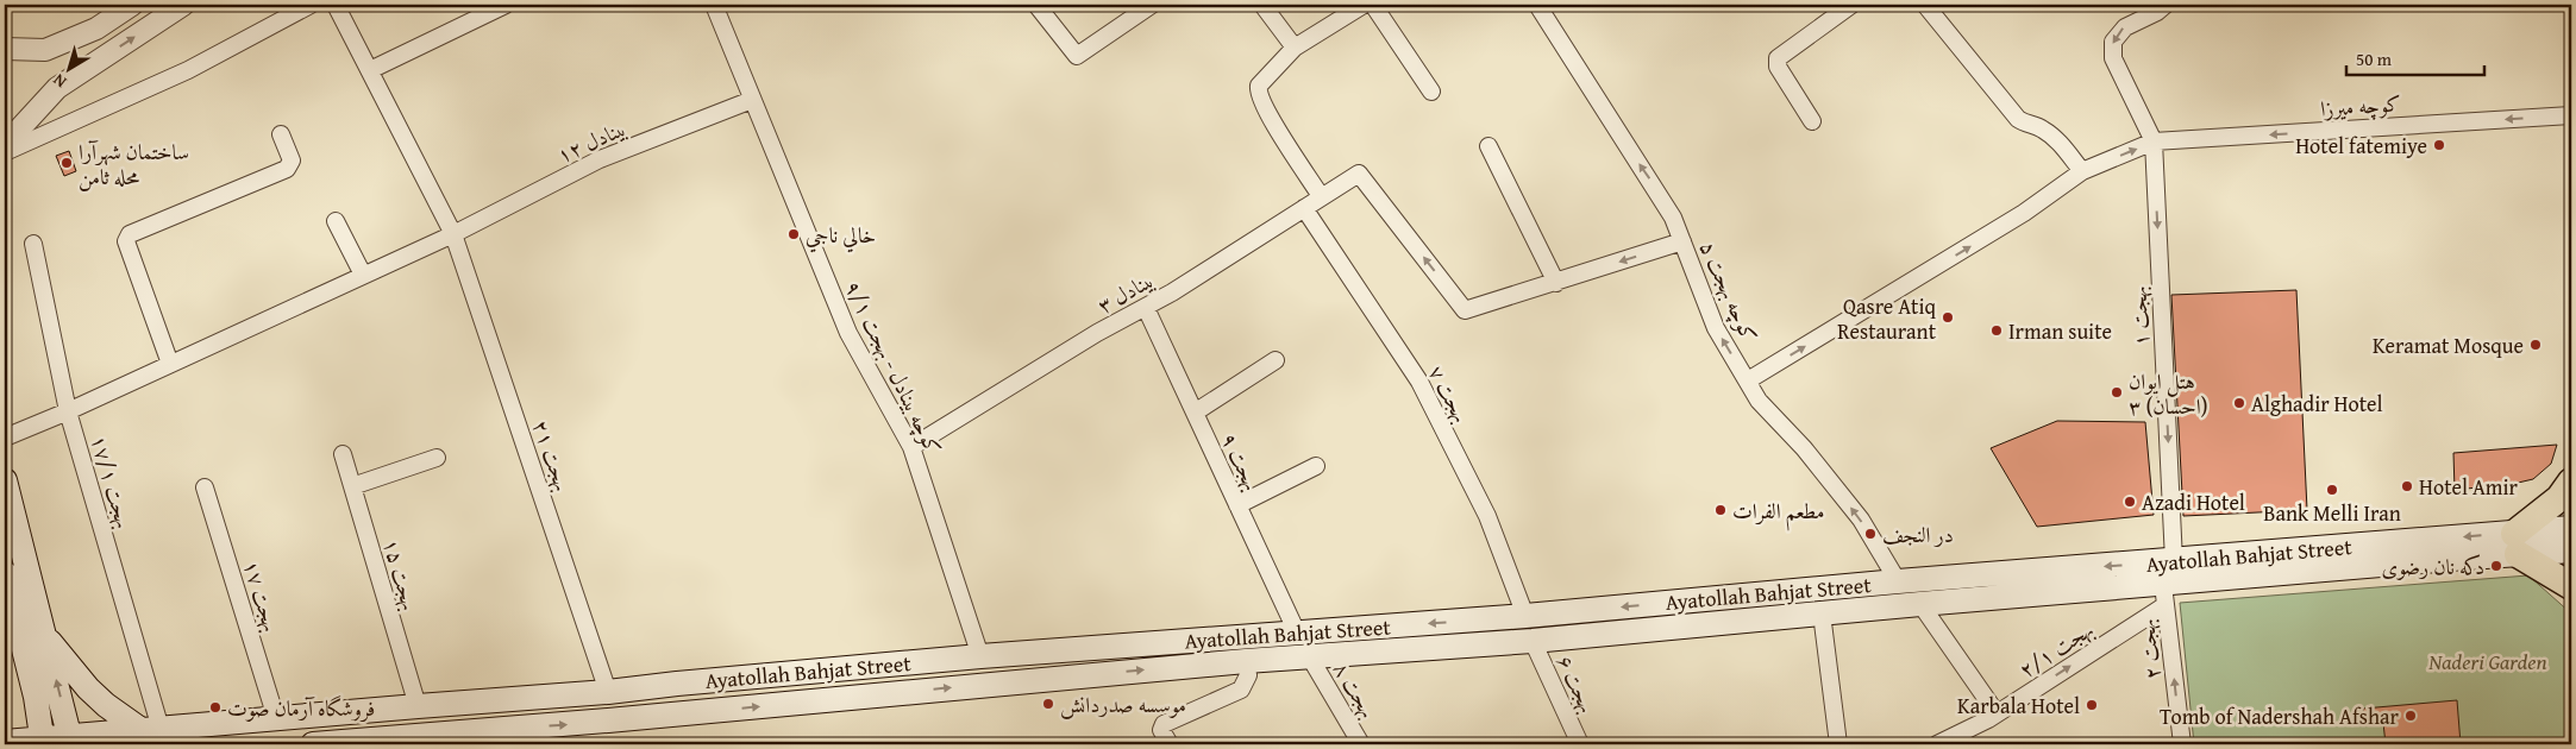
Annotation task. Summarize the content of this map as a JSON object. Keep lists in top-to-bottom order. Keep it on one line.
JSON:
{"streets":{"main road":["Ayatollah Bahjat Street"],"street":["کوچه میرزا","بینادل ۱۲","کوچه بهجت ۵","بینادل ۳","بهجت ۱","کوچه بینادل - بهجت ۹/۱","بهجت ۷","بهجت ۲۱","بهجت ۹","بهجت ۱۷/۱","بهجت ۱۵","بهجت ۱۷","بهجت ۲/۱","بهجت ۲","بهجت ۶","بهجت ۸"]},"crossings":[["کوچه میرزا","کوچه بهجت ۵"],["کوچه میرزا","بهجت ۱"],["بینادل ۱۲","کوچه بینادل - بهجت ۹/۱"],["بینادل ۱۲","بهجت ۲۱"],["بینادل ۱۲","بهجت ۱۷/۱"],["کوچه بهجت ۵","Ayatollah Bahjat Street"],["بینادل ۳","کوچه بینادل - بهجت ۹/۱"],["بینادل ۳","بهجت ۷"],["بینادل ۳","بهجت ۹"],["بهجت ۱","Ayatollah Bahjat Street"],["کوچه بینادل - بهجت ۹/۱","Ayatollah Bahjat Street"],["بهجت ۷","Ayatollah Bahjat Street"],["بهجت ۲۱","Ayatollah Bahjat Street"],["بهجت ۹","Ayatollah Bahjat Street"],["بهجت ۱۷/۱","Ayatollah Bahjat Street"],["Ayatollah Bahjat Street","بهجت ۱۵"],["Ayatollah Bahjat Street","بهجت ۱۷"],["Ayatollah Bahjat Street","بهجت ۲/۱"],["Ayatollah Bahjat Street","بهجت ۲"],["Ayatollah Bahjat Street","بهجت ۶"],["Ayatollah Bahjat Street","بهجت ۸"],["بهجت ۲/۱","بهجت ۲"]],"one_way":["کوچه بهجت ۵","بهجت ۱","بهجت ۲/۱","بهجت ۲"],"parks":["Naderi Garden"],"places":["Hotel fatemiye","ساختمان شهرآرا محله ثامن","خالي ناجي","Qasre Atiq Restaurant","Irman suite","Keramat Mosque","هتل ایوان ۳ (احسان)","Alghadir Hotel","Hotel Amir","Bank Melli Iran","Azadi Hotel","مطعم الفرات","در النجف","دکه نان رضوی","موسسه صدردانش","Karbala Hotel","فروشگاه آرمان صوت","Tomb of Nadershah Afshar"],"scale_bar":"50 m","north":"bottom left"}
